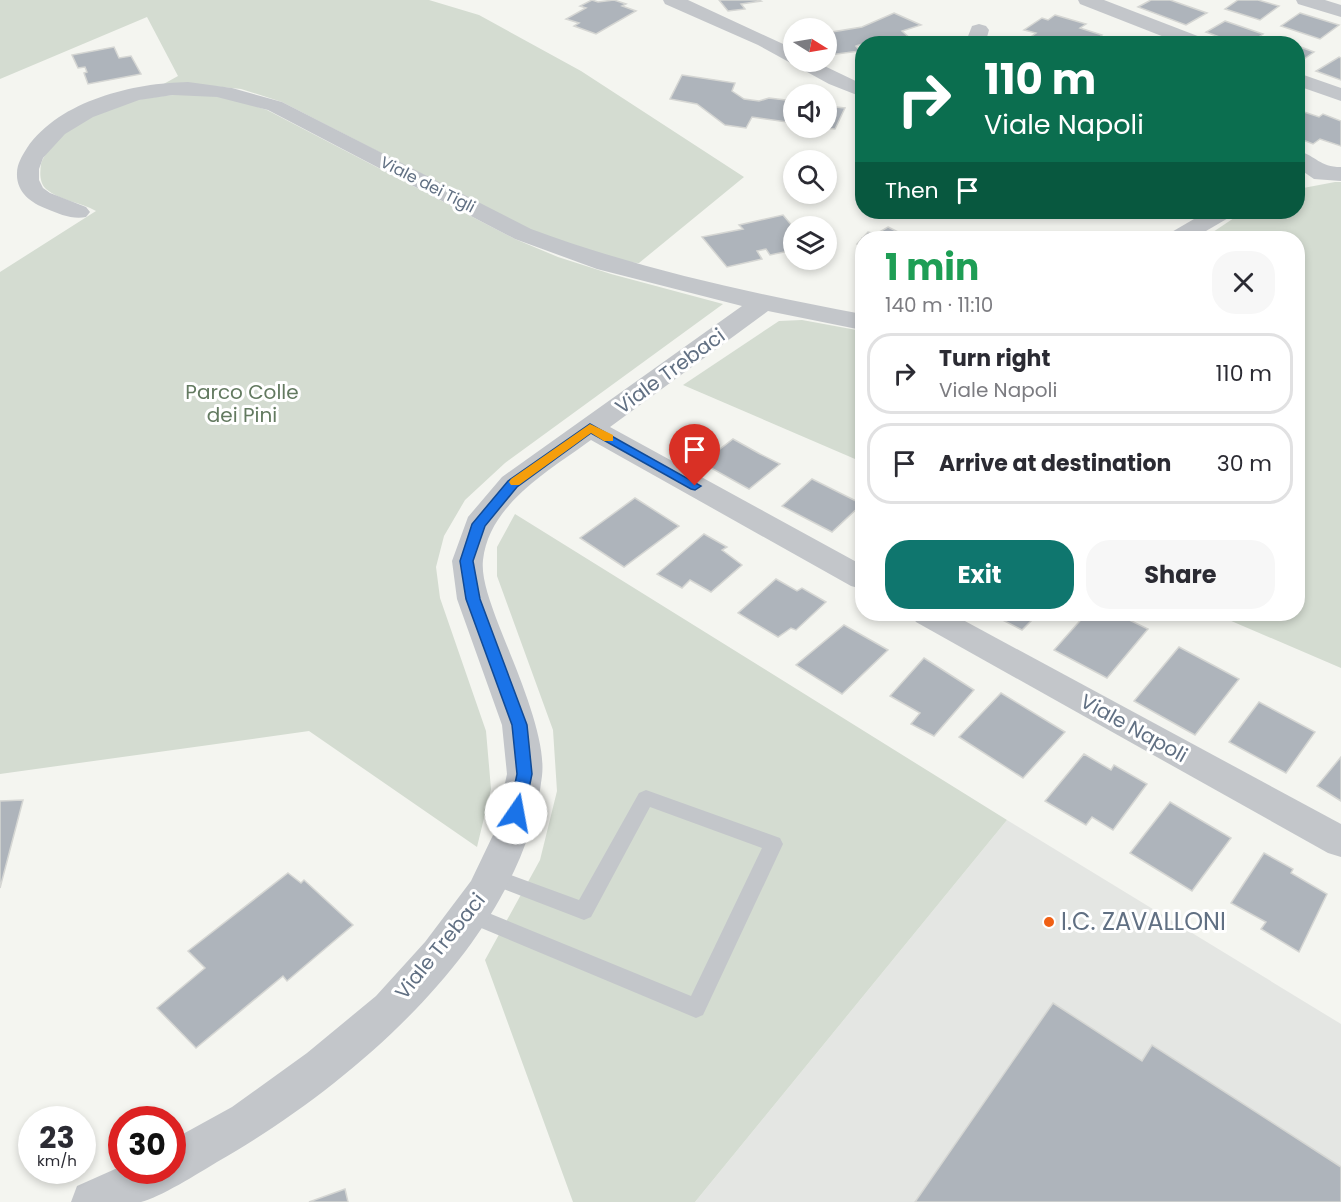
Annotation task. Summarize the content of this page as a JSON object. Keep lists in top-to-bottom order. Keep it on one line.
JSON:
{"streets":{"street":["Viale dei Tigli","Viale Trebaci","Viale Napoli"]},"crossings":[["Viale dei Tigli","Viale Trebaci"]],"parks":["Parco Colle dei Pini"],"places":["I.C. ZAVALLONI"],"north":"right","page":{"turn":["110 m","Viale Napoli"],"then":"Then","heading":["1 min","140 m · 11:10"],"list":[{"name":"Turn right","note":"Viale Napoli","value":"110 m"},{"name":"Arrive at destination","value":"30 m"}],"buttons":["Exit","Share"],"speed":"23 km/h","limit":"30"}}
